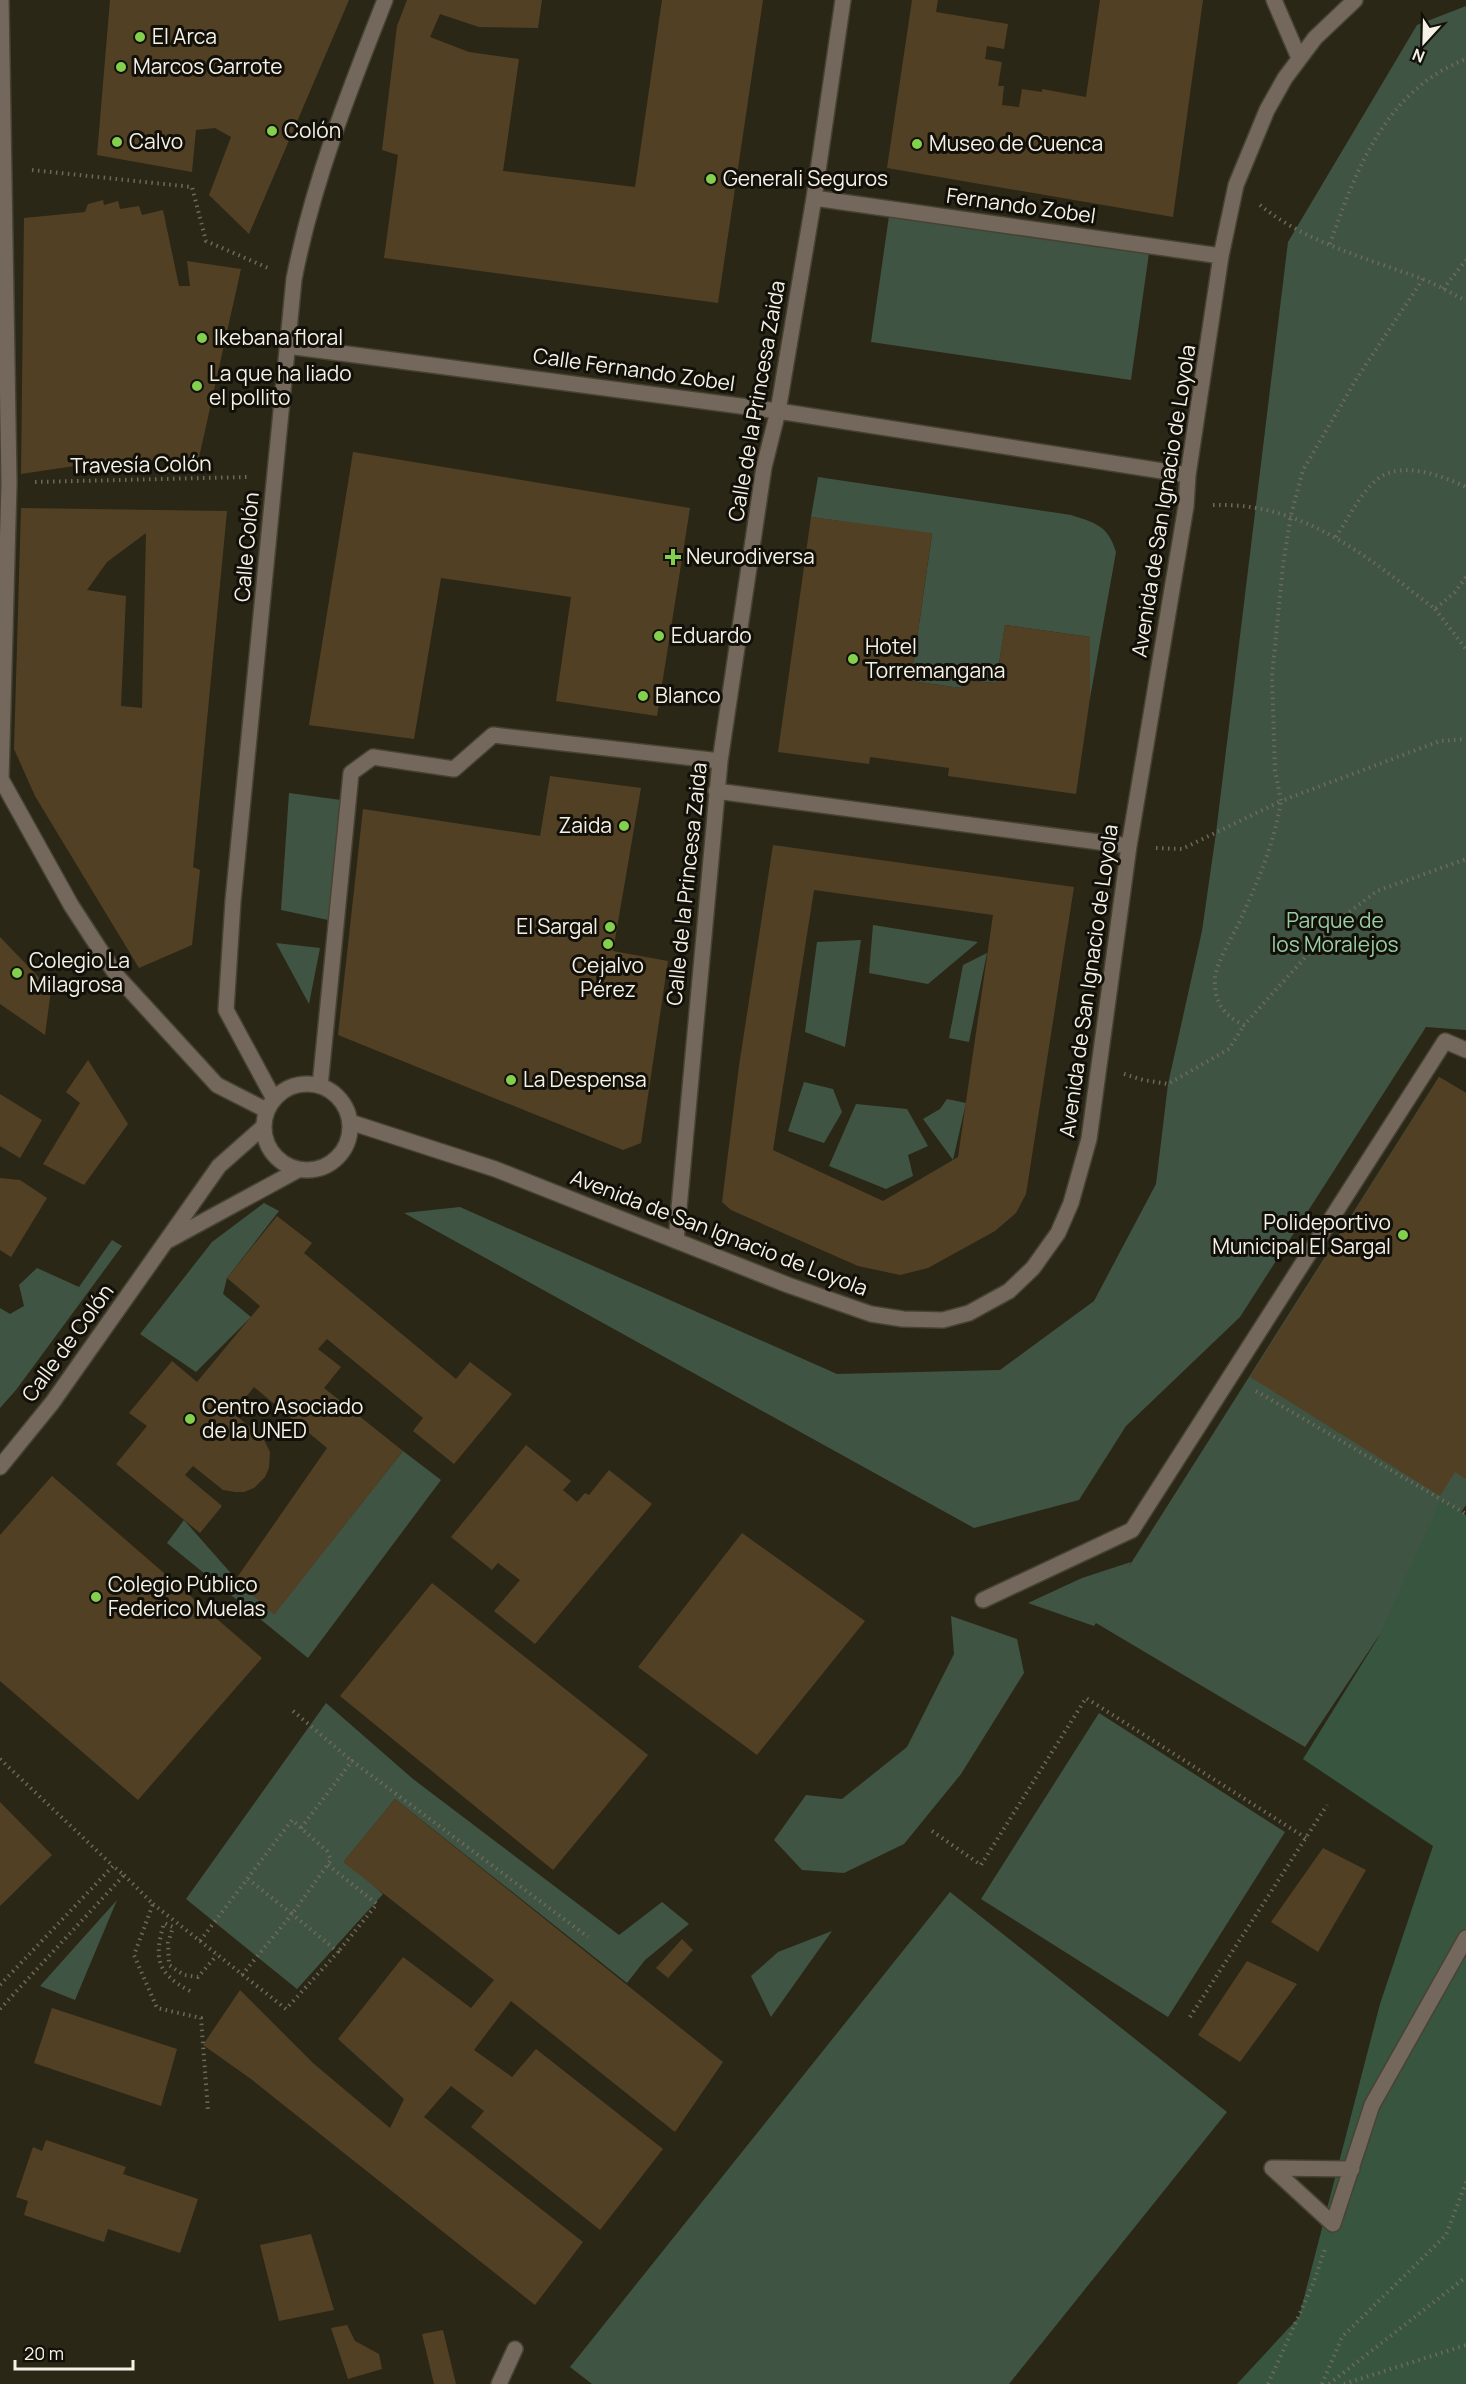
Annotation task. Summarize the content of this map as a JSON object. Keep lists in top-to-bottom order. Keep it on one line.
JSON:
{"streets":{"street":["Fernando Zobel","Calle Fernando Zobel","Calle de la Princesa Zaida","Avenida de San Ignacio de Loyola","Calle Colón","Calle de Colón"],"path":["Travesía Colón"]},"crossings":[["Fernando Zobel","Calle de la Princesa Zaida"],["Fernando Zobel","Avenida de San Ignacio de Loyola"],["Calle Fernando Zobel","Calle de la Princesa Zaida"],["Calle Fernando Zobel","Avenida de San Ignacio de Loyola"],["Calle Fernando Zobel","Calle Colón"],["Calle de la Princesa Zaida","Avenida de San Ignacio de Loyola"],["Travesía Colón","Calle Colón"],["Avenida de San Ignacio de Loyola","Calle Colón"],["Avenida de San Ignacio de Loyola","Calle de Colón"],["Calle Colón","Calle de Colón"]],"parks":["Parque de los Moralejos"],"places":{"other":["El Arca","Marcos Garrote","Colón","Calvo","Museo de Cuenca","Generali Seguros","Ikebana floral","La que ha liado el pollito","Eduardo","Hotel Torremangana","Blanco","Zaida","El Sargal","Cejalvo Pérez","Colegio La Milagrosa","La Despensa","Polideportivo Municipal El Sargal","Centro Asociado de la UNED","Colegio Público Federico Muelas"],"health":["Neurodiversa"]},"scale_bar":"20 m","north":"bottom"}
